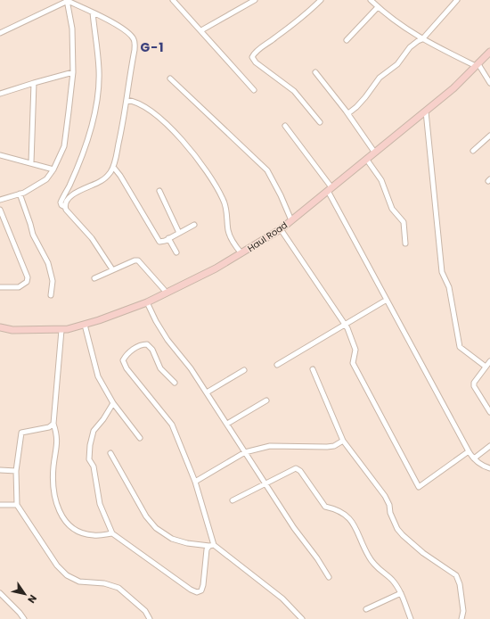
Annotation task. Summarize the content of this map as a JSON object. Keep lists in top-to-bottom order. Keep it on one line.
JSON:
{"streets":{"main road":["Haul Road"]},"districts":["G-1"],"north":"bottom right"}
